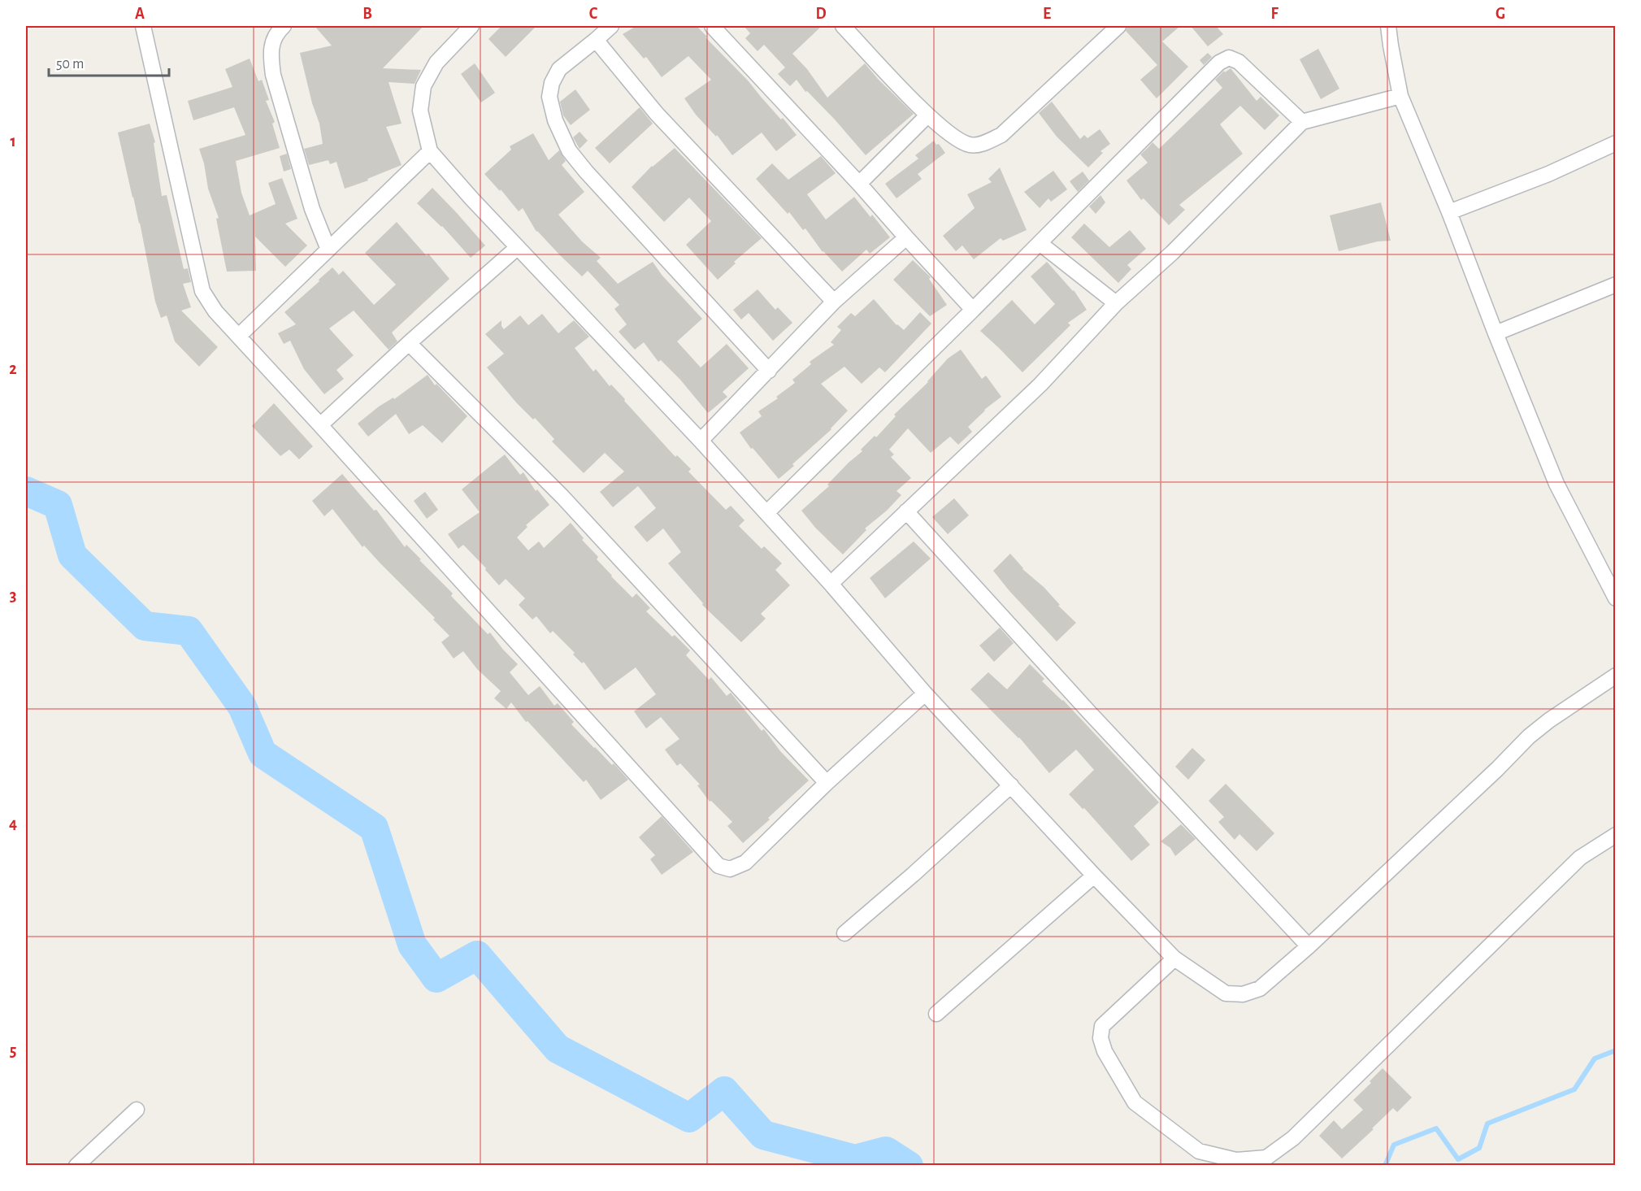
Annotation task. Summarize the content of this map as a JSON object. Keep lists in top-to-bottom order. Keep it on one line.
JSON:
{"scale_bar":"50 m","grid":{"columns":["A","B","C","D","E","F","G"],"rows":["1","2","3","4","5"]}}
